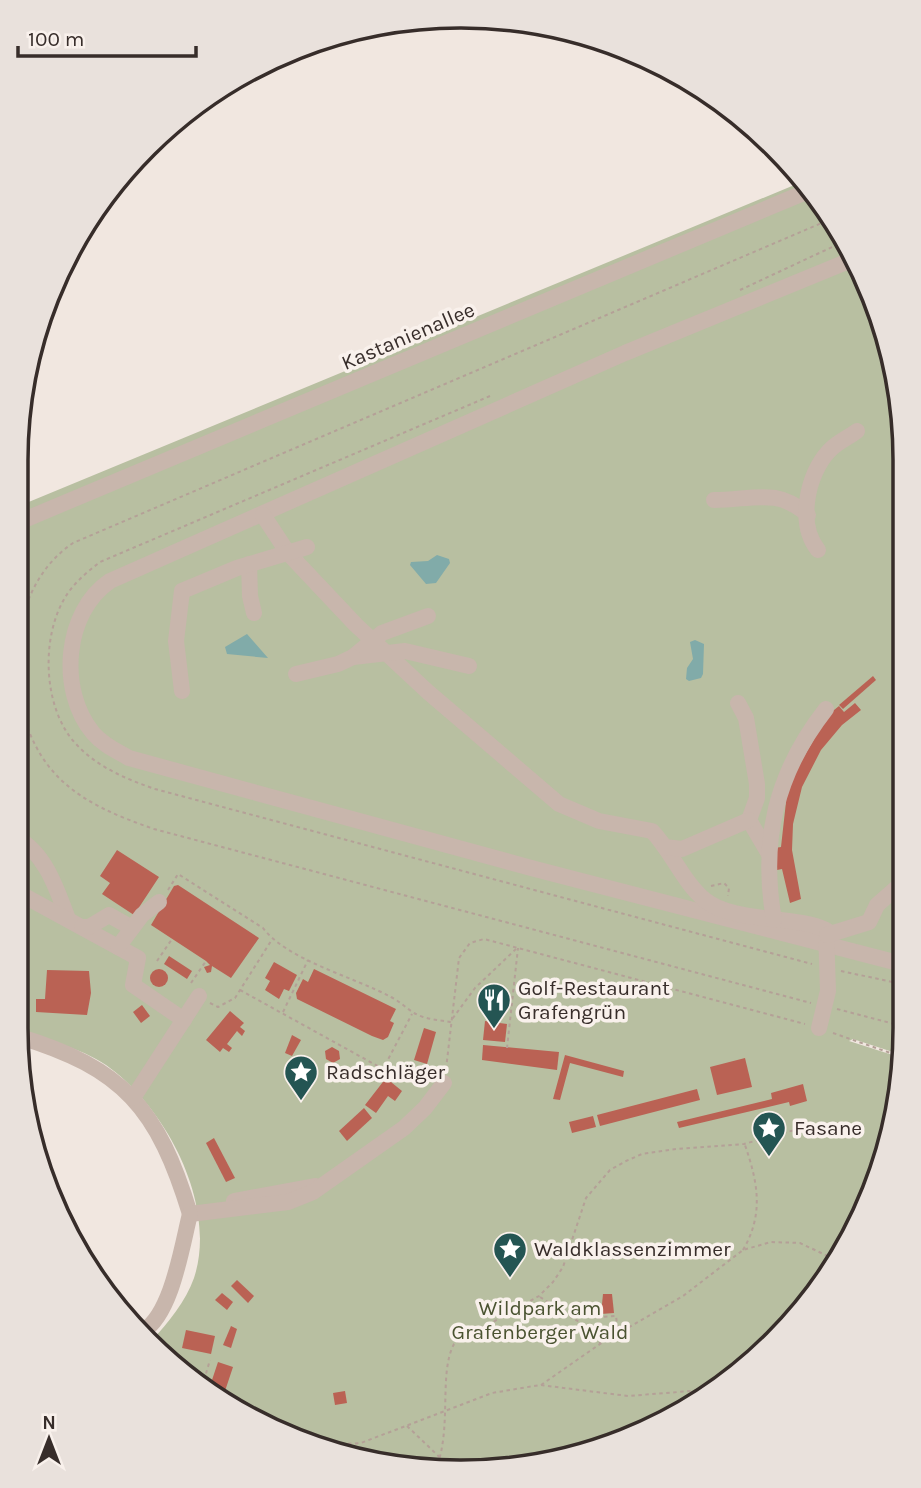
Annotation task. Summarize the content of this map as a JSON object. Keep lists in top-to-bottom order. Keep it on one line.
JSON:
{"streets":{"street":["Kastanienallee"]},"parks":["Wildpark am Grafenberger Wald"],"places":{"restaurant":["Golf-Restaurant Grafengrün"],"place":["Radschläger","Fasane","Waldklassenzimmer"]},"scale_bar":"100 m","north":"top"}
